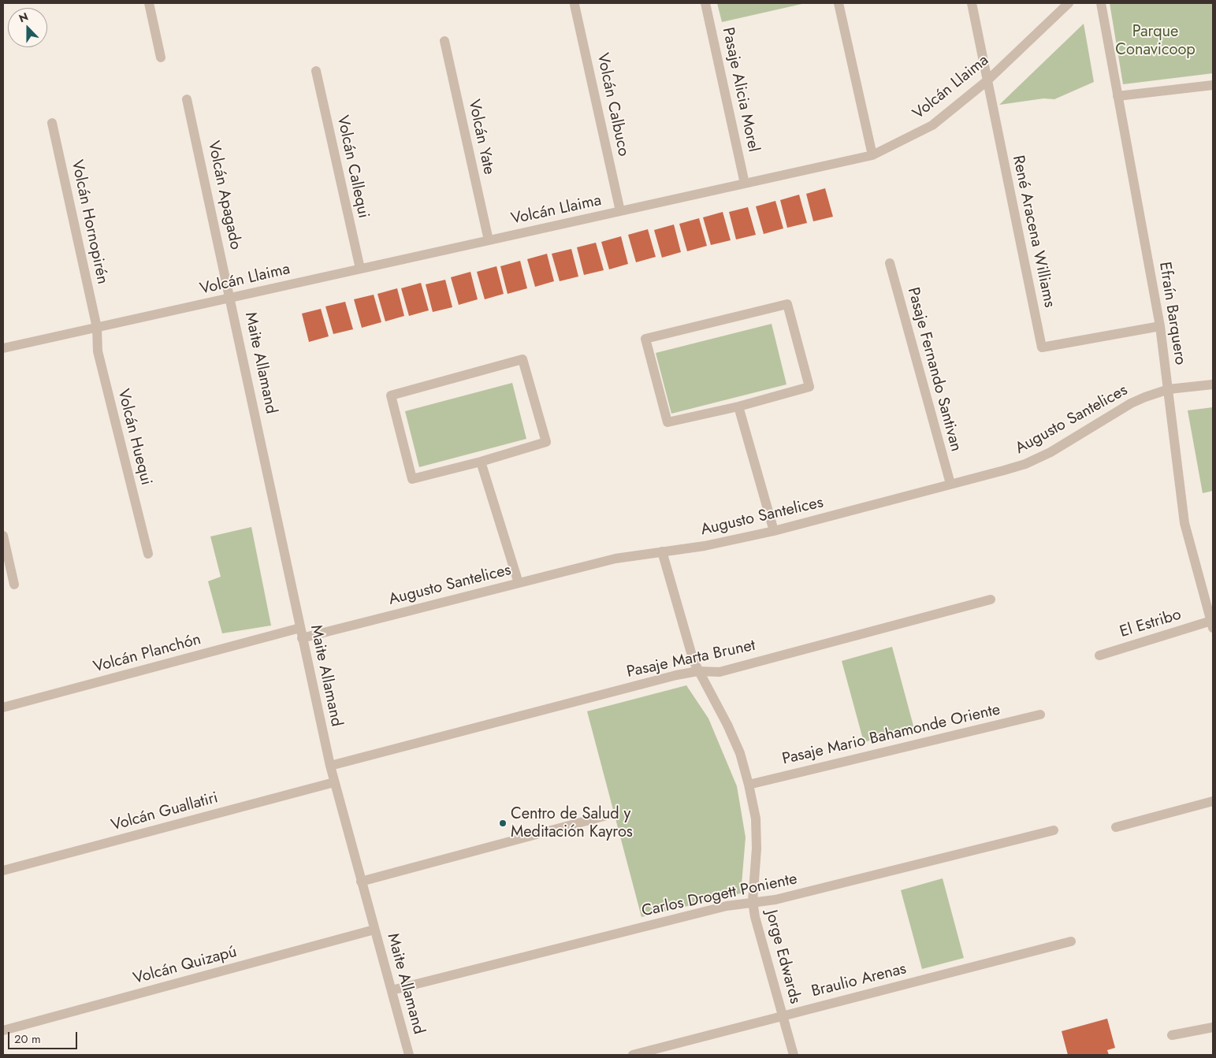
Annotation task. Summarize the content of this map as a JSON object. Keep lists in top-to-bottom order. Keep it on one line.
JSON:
{"streets":{"street":["Volcán Llaima","Pasaje Alicia Morel","Volcán Calbuco","Volcán Yate","Volcán Callequi","Volcán Apagado","Volcán Hornopirén","René Aracena Williams","Efraín Barquero","Maite Allamand","Pasaje Fernando Santivan","Augusto Santelices","Volcán Huequi","El Estribo","Volcán Planchón","Pasaje Marta Brunet","Pasaje Mario Bahamonde Oriente","Volcán Guallatiri","Carlos Drogett Poniente","Jorge Edwards","Volcán Quizapú","Braulio Arenas"]},"crossings":[["Volcán Llaima","Pasaje Alicia Morel"],["Volcán Llaima","Volcán Calbuco"],["Volcán Llaima","Volcán Yate"],["Volcán Llaima","Volcán Callequi"],["Volcán Llaima","Volcán Apagado"],["Volcán Llaima","Volcán Hornopirén"],["Volcán Llaima","René Aracena Williams"],["Volcán Llaima","Maite Allamand"],["Volcán Llaima","Volcán Huequi"],["Volcán Apagado","Maite Allamand"],["Volcán Hornopirén","Volcán Huequi"],["René Aracena Williams","Efraín Barquero"],["Efraín Barquero","Augusto Santelices"],["Efraín Barquero","El Estribo"],["Maite Allamand","Augusto Santelices"],["Maite Allamand","Volcán Planchón"],["Maite Allamand","Pasaje Marta Brunet"],["Maite Allamand","Volcán Guallatiri"],["Maite Allamand","Carlos Drogett Poniente"],["Maite Allamand","Volcán Quizapú"],["Pasaje Fernando Santivan","Augusto Santelices"],["Augusto Santelices","Volcán Planchón"],["Augusto Santelices","Jorge Edwards"],["Pasaje Marta Brunet","Jorge Edwards"],["Pasaje Mario Bahamonde Oriente","Jorge Edwards"],["Carlos Drogett Poniente","Jorge Edwards"],["Jorge Edwards","Braulio Arenas"]],"parks":["Parque Conavicoop"],"places":["Centro de Salud y Meditación Kayros"],"scale_bar":"20 m","north":"top"}
